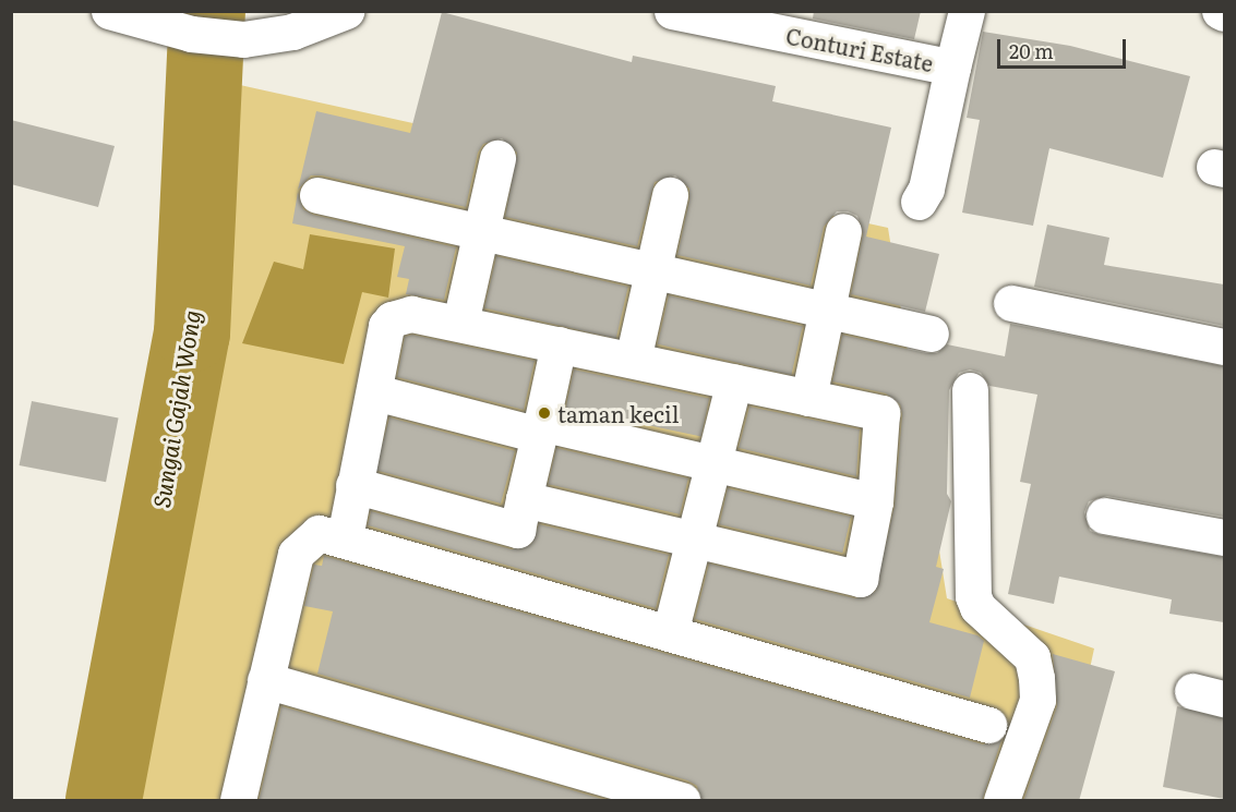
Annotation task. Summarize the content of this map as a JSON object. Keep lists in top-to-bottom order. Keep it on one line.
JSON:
{"streets":{"street":["Conturi Estate"]},"water":["Sungai Gajah Wong"],"places":["taman kecil"],"scale_bar":"20 m"}
